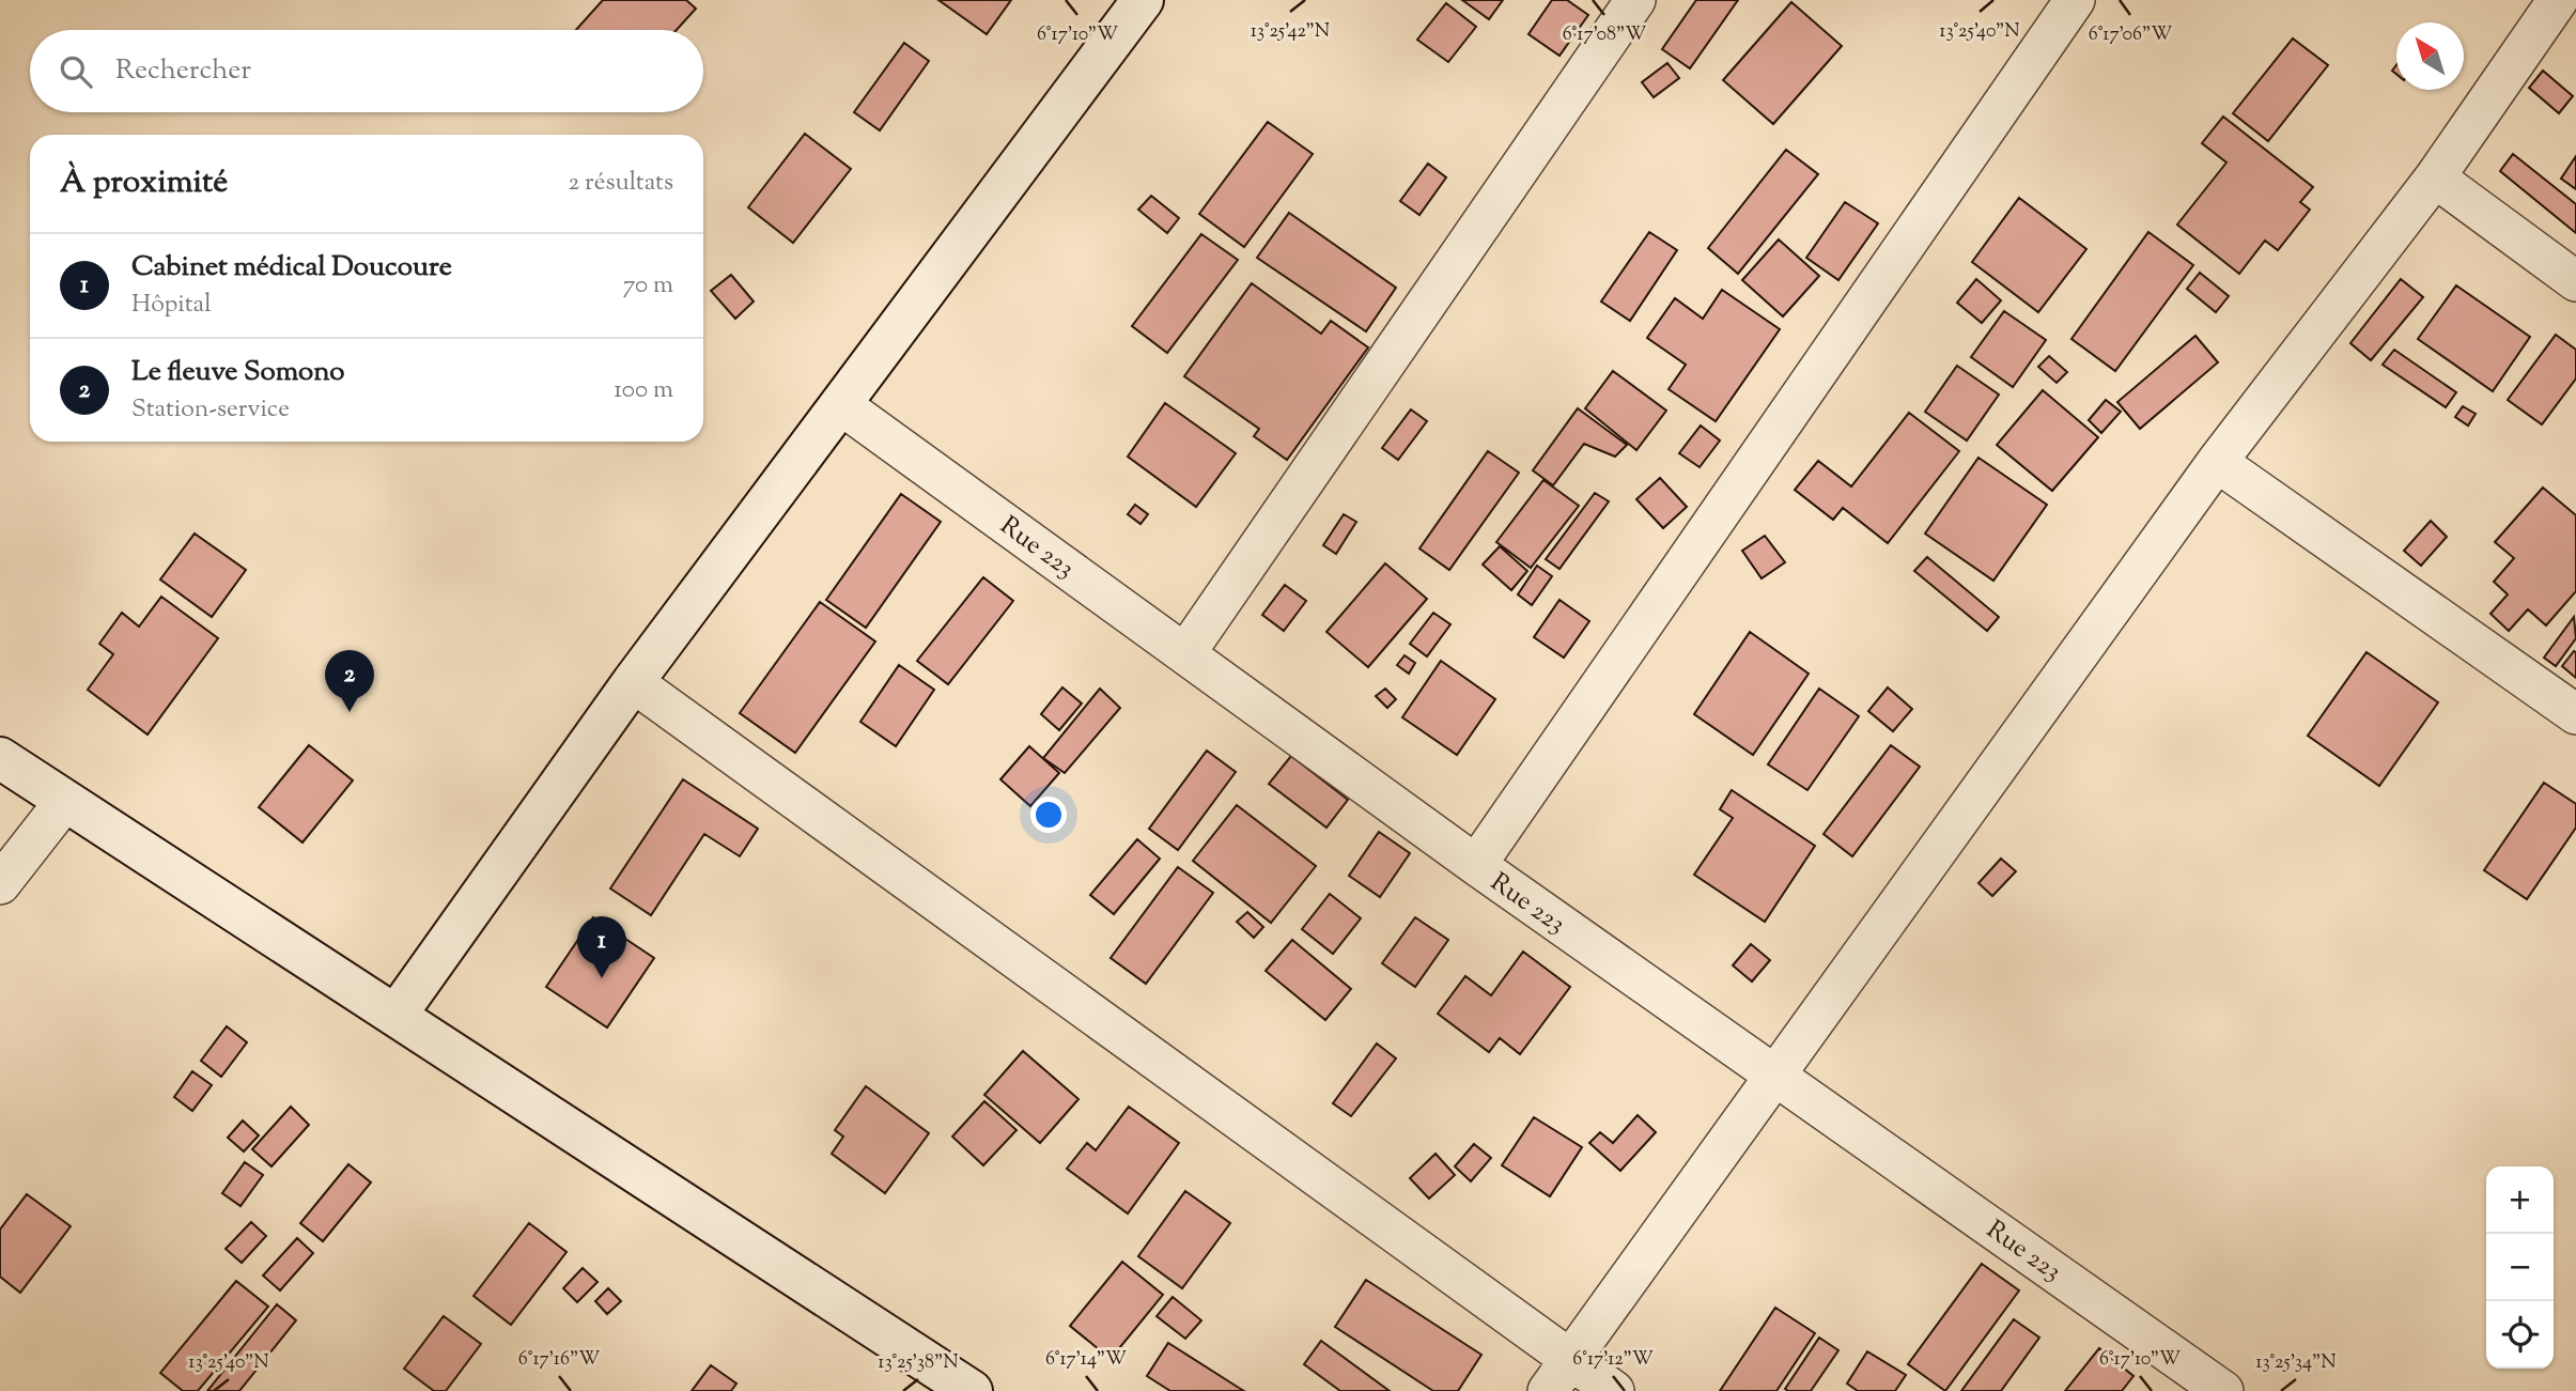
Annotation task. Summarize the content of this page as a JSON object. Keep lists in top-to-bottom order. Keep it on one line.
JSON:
{"streets":{"street":["Rue 223"]},"north":"top left","page":{"search":"Rechercher","heading":["À proximité","2 résultats"],"list":[{"mark":"1","name":"Cabinet médical Doucoure","note":"Hôpital","value":"70 m"},{"mark":"2","name":"Le fleuve Somono","note":"Station-service","value":"100 m"}],"pins":["2","1"],"map_buttons":["+","−"]},"coordinates":["13°25'42\"N","13°25'40\"N","6°17'10\"W","6°17'08\"W","6°17'06\"W","6°17'16\"W","6°17'14\"W","6°17'12\"W","13°25'38\"N","13°25'34\"N"]}
